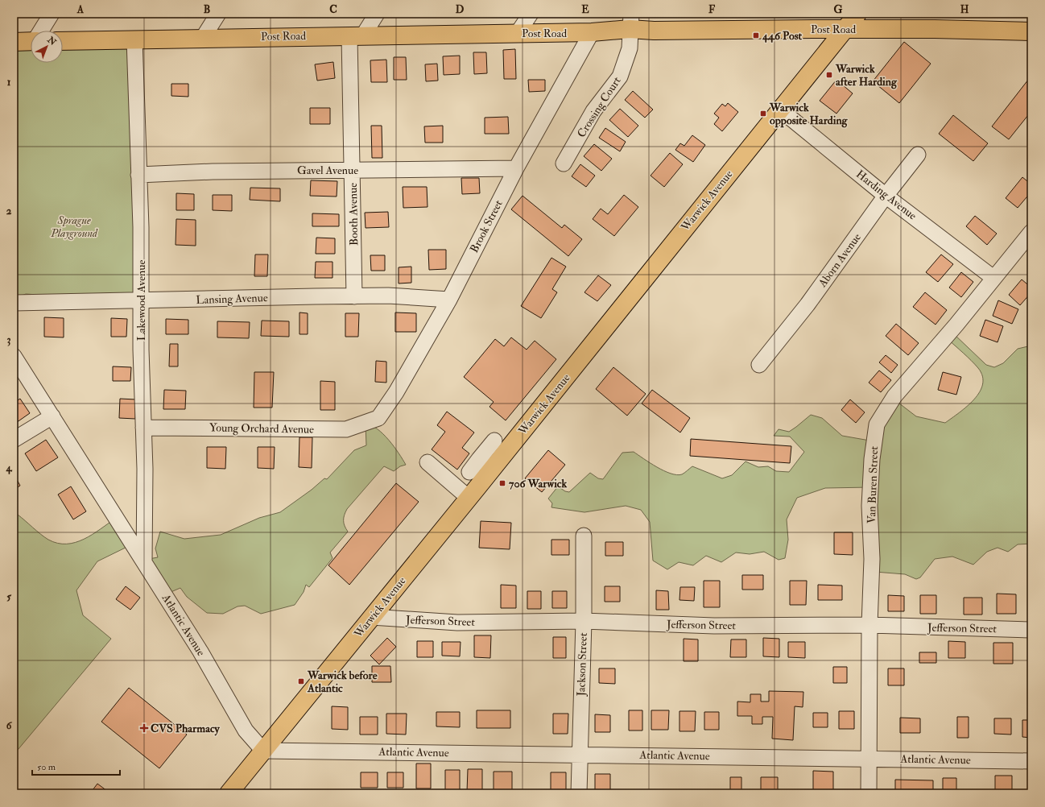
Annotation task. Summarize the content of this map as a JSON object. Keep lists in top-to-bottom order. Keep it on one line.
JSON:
{"streets":{"main road":["Post Road","Warwick Avenue"],"street":["Crossing Court","Gavel Avenue","Harding Avenue","Booth Avenue","Brook Street","Aborn Avenue","Lansing Avenue","Lakewood Avenue","Young Orchard Avenue","Van Buren Street","Jefferson Street","Atlantic Avenue","Jackson Street"]},"crossings":[["Post Road","Crossing Court"],["Post Road","Warwick Avenue"],["Post Road","Booth Avenue"],["Post Road","Brook Street"],["Post Road","Lakewood Avenue"],["Gavel Avenue","Booth Avenue"],["Gavel Avenue","Brook Street"],["Gavel Avenue","Lakewood Avenue"],["Harding Avenue","Warwick Avenue"],["Harding Avenue","Aborn Avenue"],["Harding Avenue","Van Buren Street"],["Warwick Avenue","Jefferson Street"],["Warwick Avenue","Atlantic Avenue"],["Booth Avenue","Lansing Avenue"],["Brook Street","Lansing Avenue"],["Brook Street","Young Orchard Avenue"],["Lansing Avenue","Lakewood Avenue"],["Lakewood Avenue","Young Orchard Avenue"],["Lakewood Avenue","Atlantic Avenue"],["Van Buren Street","Jefferson Street"],["Van Buren Street","Atlantic Avenue"],["Jefferson Street","Jackson Street"],["Atlantic Avenue","Jackson Street"]],"parks":["Sprague Playground"],"places":{"transit":["446 Post","Warwick after Harding","Warwick opposite Harding","706 Warwick","Warwick before Atlantic"],"health":["CVS Pharmacy"]},"scale_bar":"50 m","north":"top right","grid":{"columns":["A","B","C","D","E","F","G","H"],"rows":["1","2","3","4","5","6"]}}
